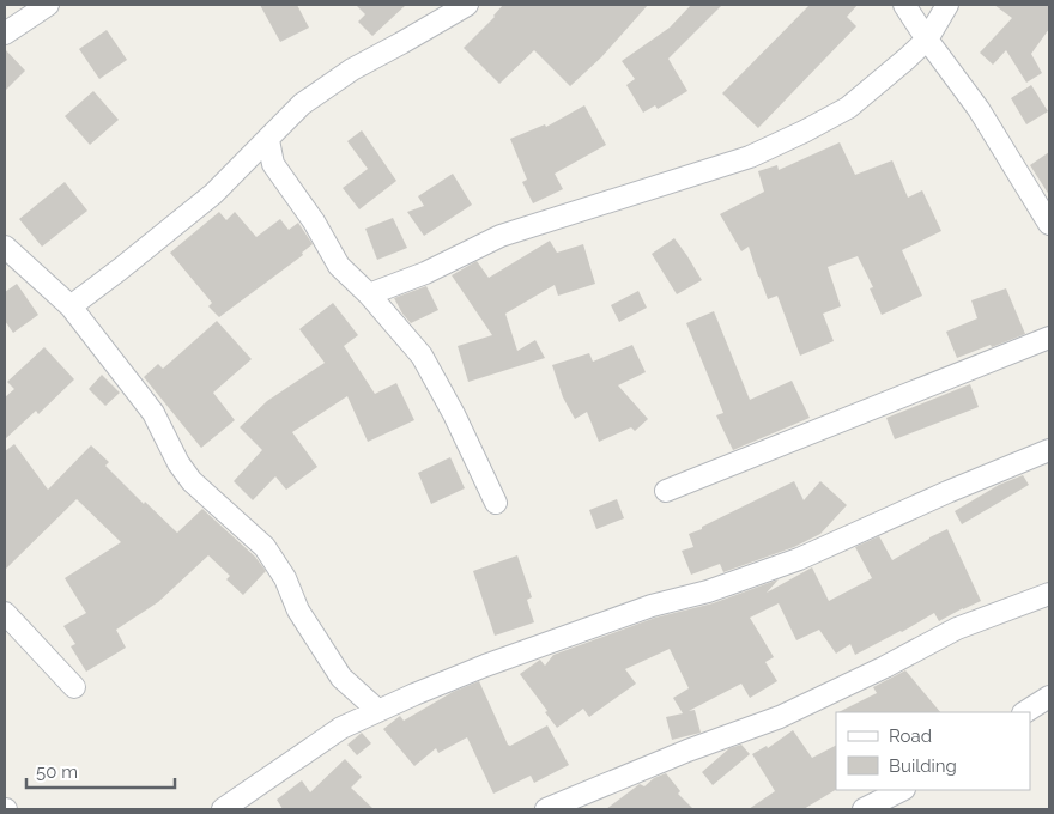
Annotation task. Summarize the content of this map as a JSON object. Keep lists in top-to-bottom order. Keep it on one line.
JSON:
{"legend":["Road","Building"],"scale_bar":"50 m"}
